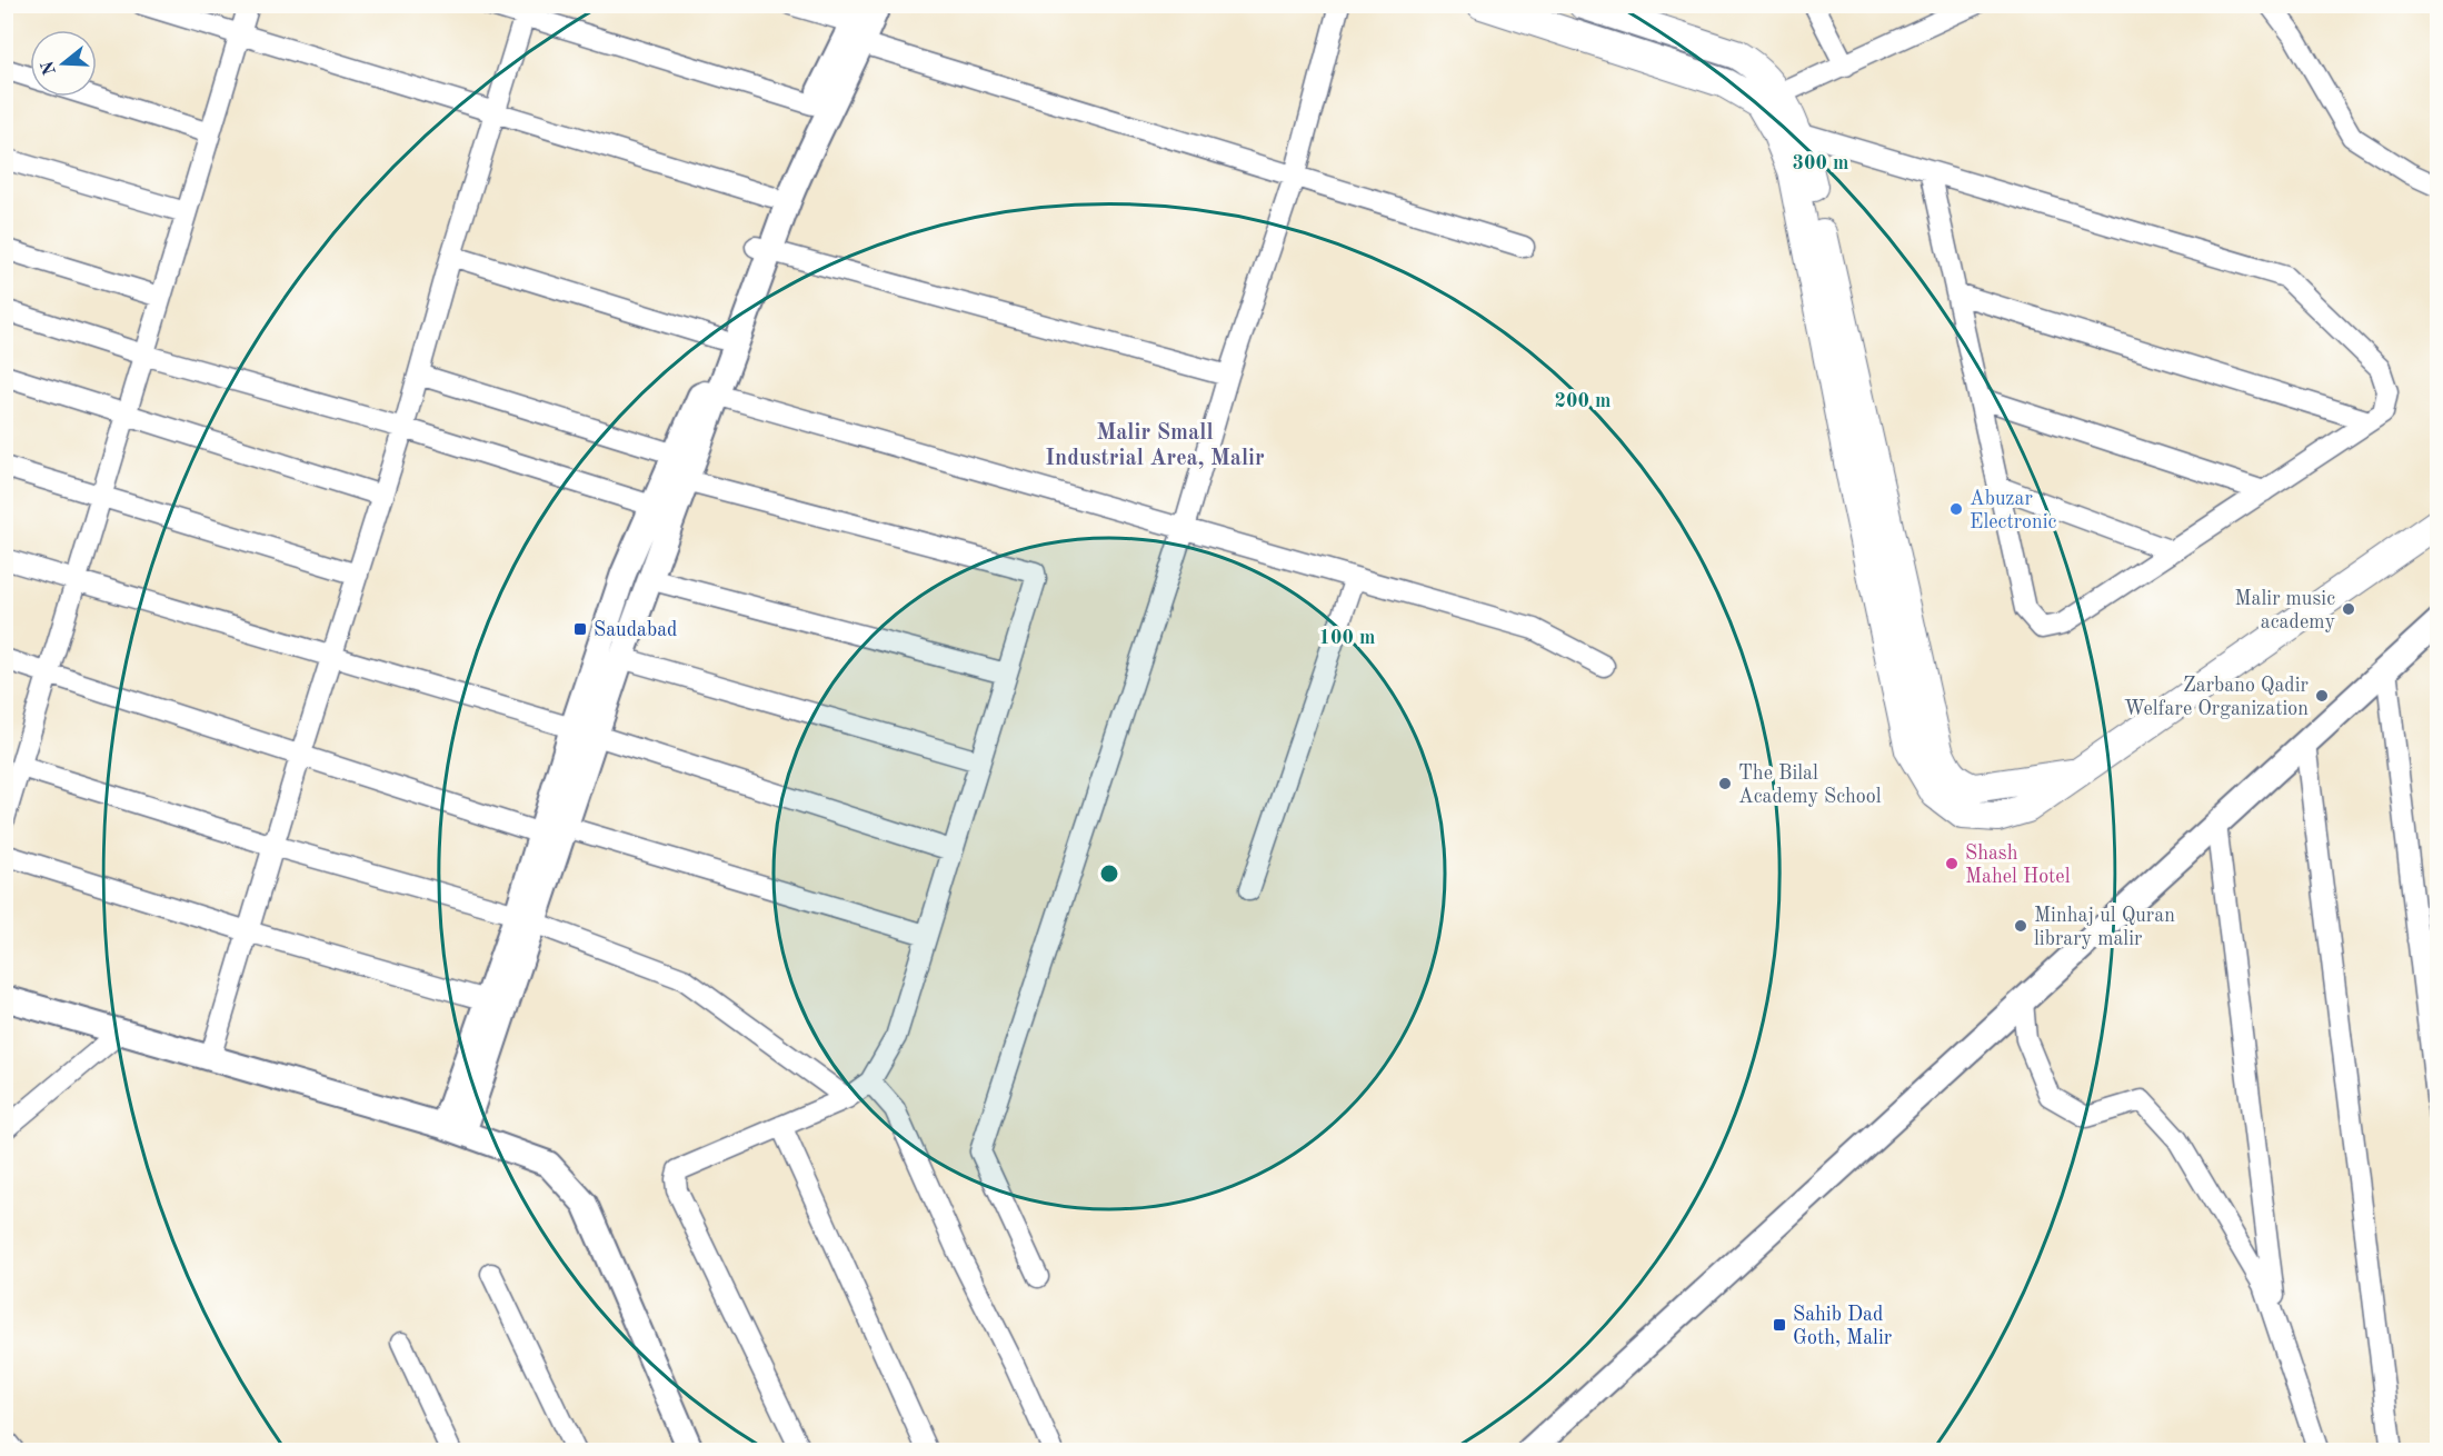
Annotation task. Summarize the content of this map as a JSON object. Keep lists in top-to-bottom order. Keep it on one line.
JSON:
{"districts":["Malir Small Industrial Area, Malir"],"places":{"other":["Abuzar Electronic","Malir music academy","Zarbano Qadir Welfare Organization","The Bilal Academy School","Shash Mahel Hotel","Minhaj ul Quran library malir"],"transit":["Saudabad","Sahib Dad Goth, Malir"]},"north":"left","rings":["300 m","200 m","100 m"]}
